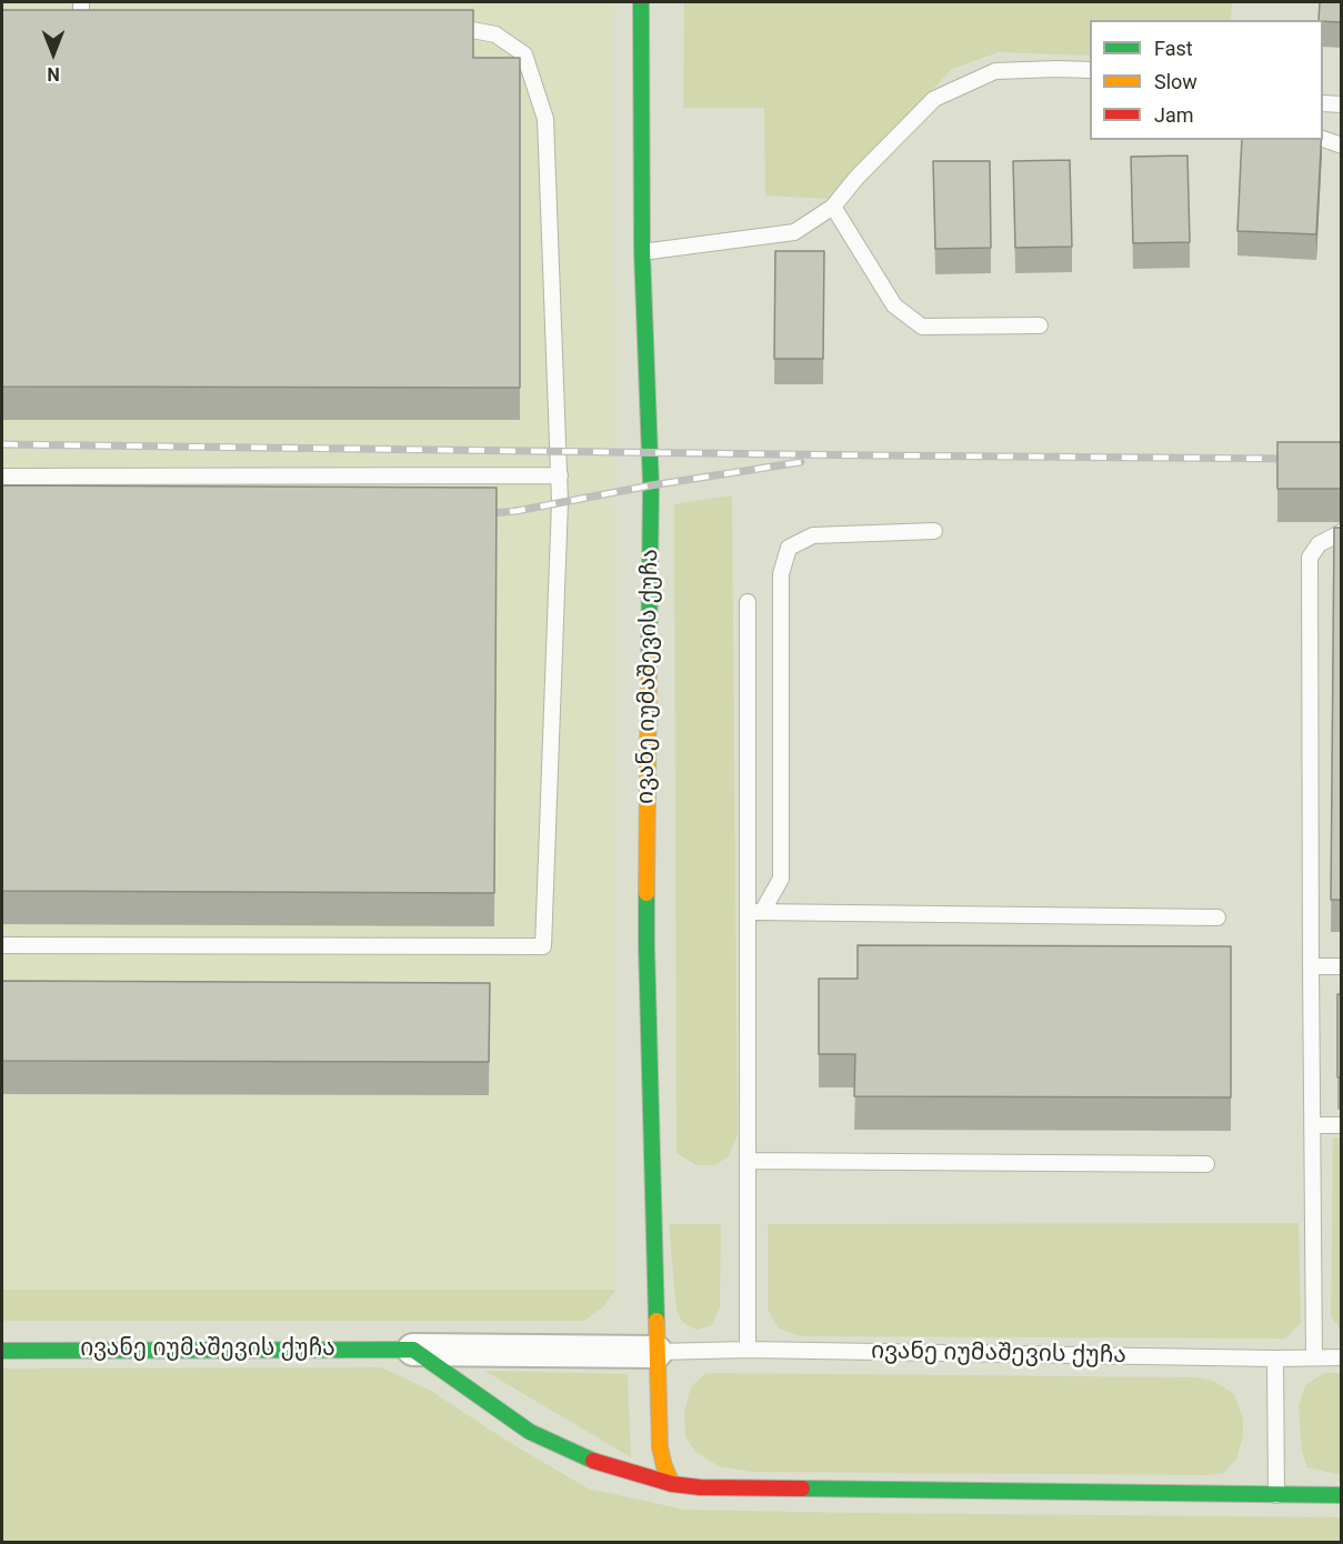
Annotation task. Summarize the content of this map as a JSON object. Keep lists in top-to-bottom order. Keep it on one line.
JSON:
{"streets":{"street":["ივანე იუმაშევის ქუჩა"]},"legend":["Fast","Slow","Jam"],"north":"bottom"}
